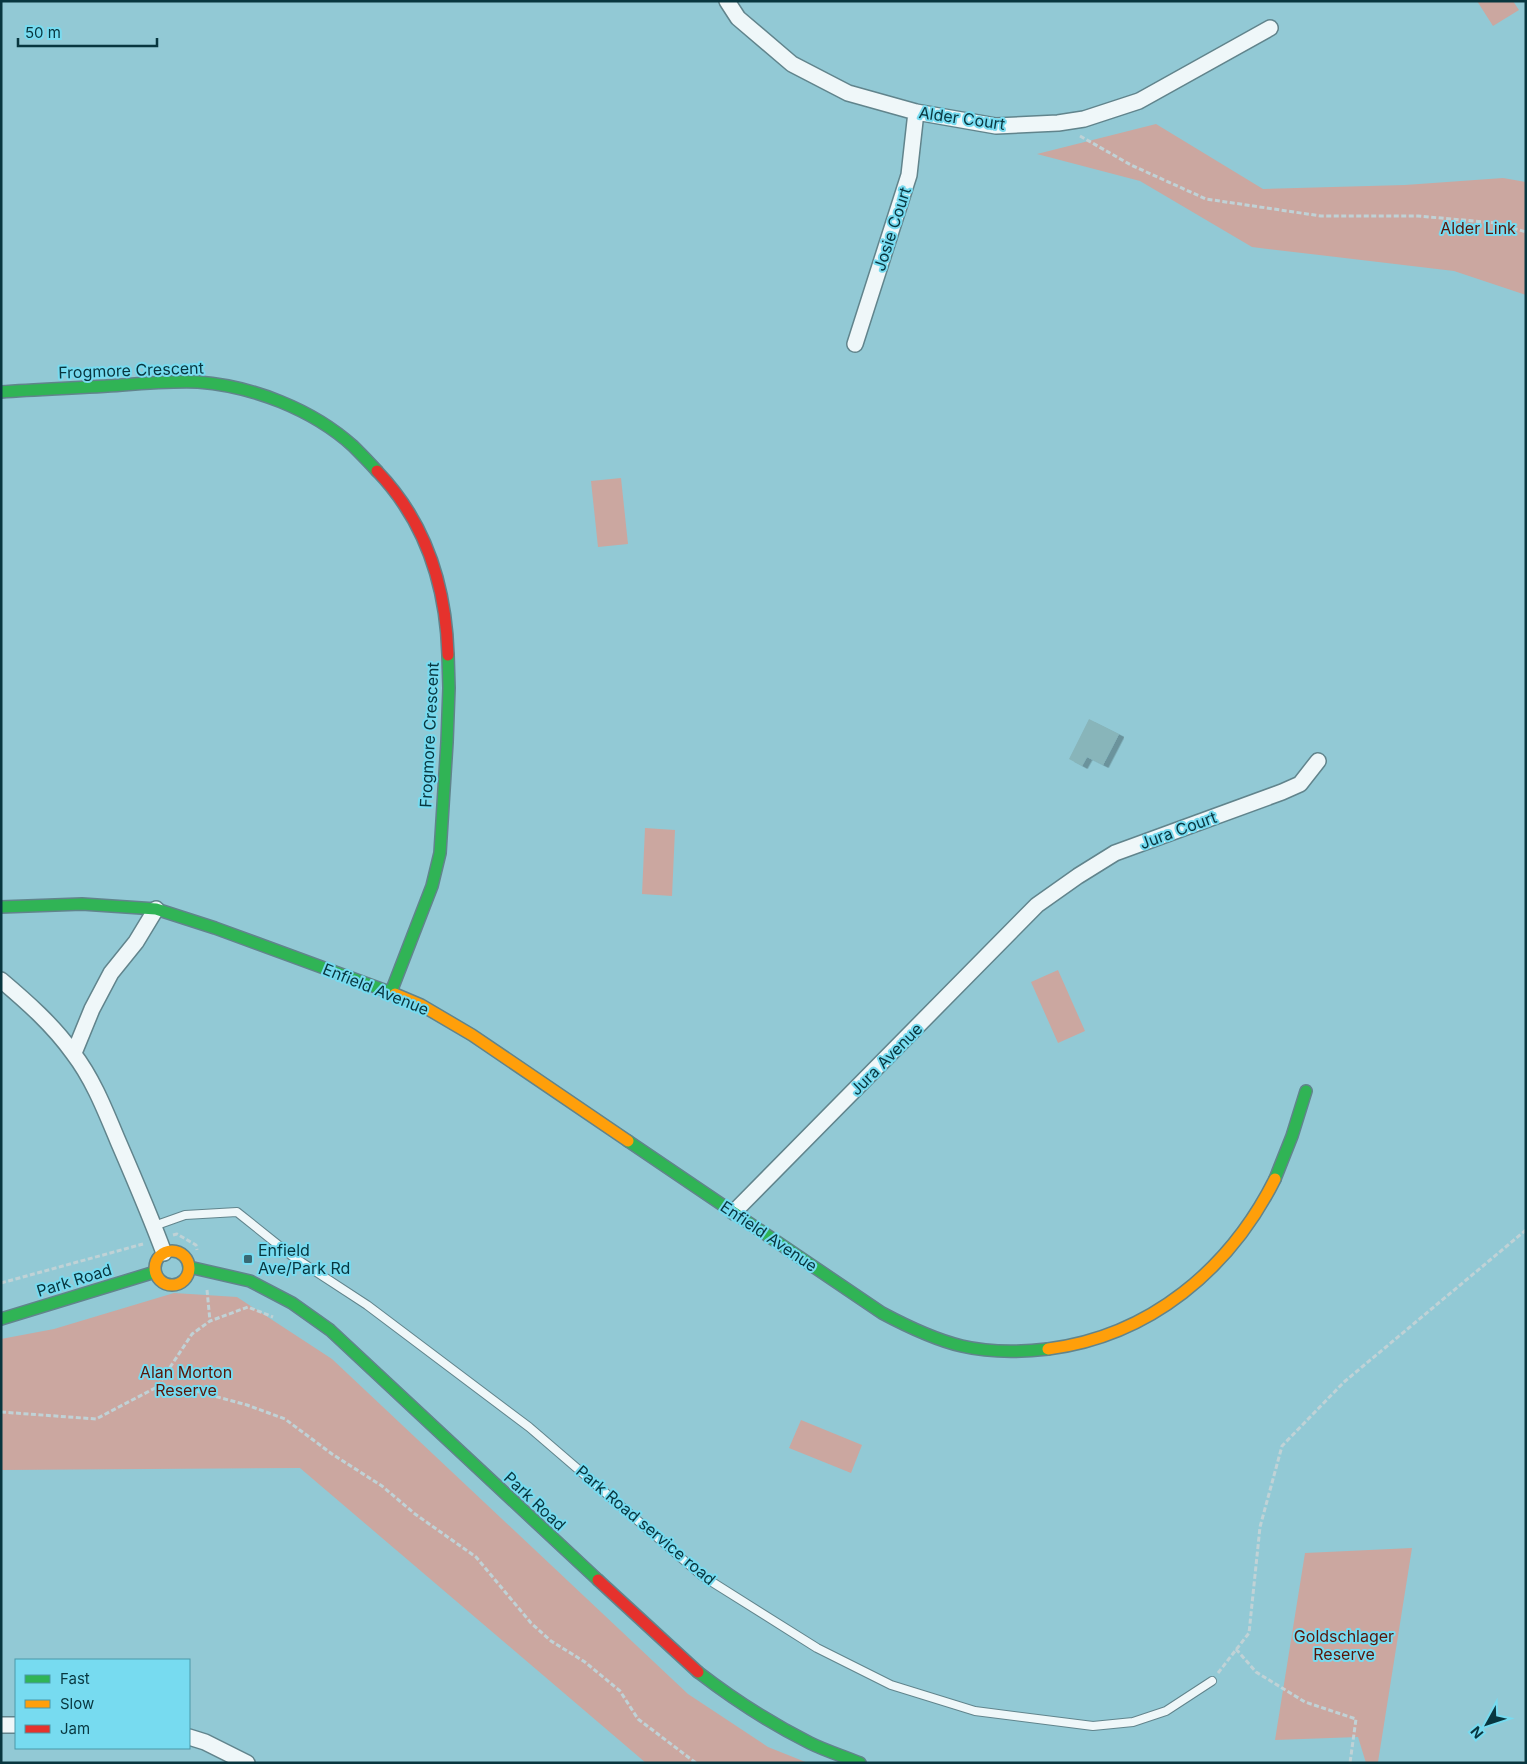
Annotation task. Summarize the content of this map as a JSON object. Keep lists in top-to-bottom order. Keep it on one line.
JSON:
{"streets":{"street":["Alder Court","Josie Court","Frogmore Crescent","Jura Court","Enfield Avenue","Jura Avenue","Park Road"],"lane":["Park Road service road"]},"crossings":[["Alder Court","Josie Court"],["Frogmore Crescent","Enfield Avenue"],["Jura Court","Jura Avenue"],["Enfield Avenue","Jura Avenue"]],"parks":["Alder Link","Alan Morton Reserve","Goldschlager Reserve"],"places":{"transit":["Enfield Ave/Park Rd"]},"legend":["Fast","Slow","Jam"],"scale_bar":"50 m","north":"bottom left"}
